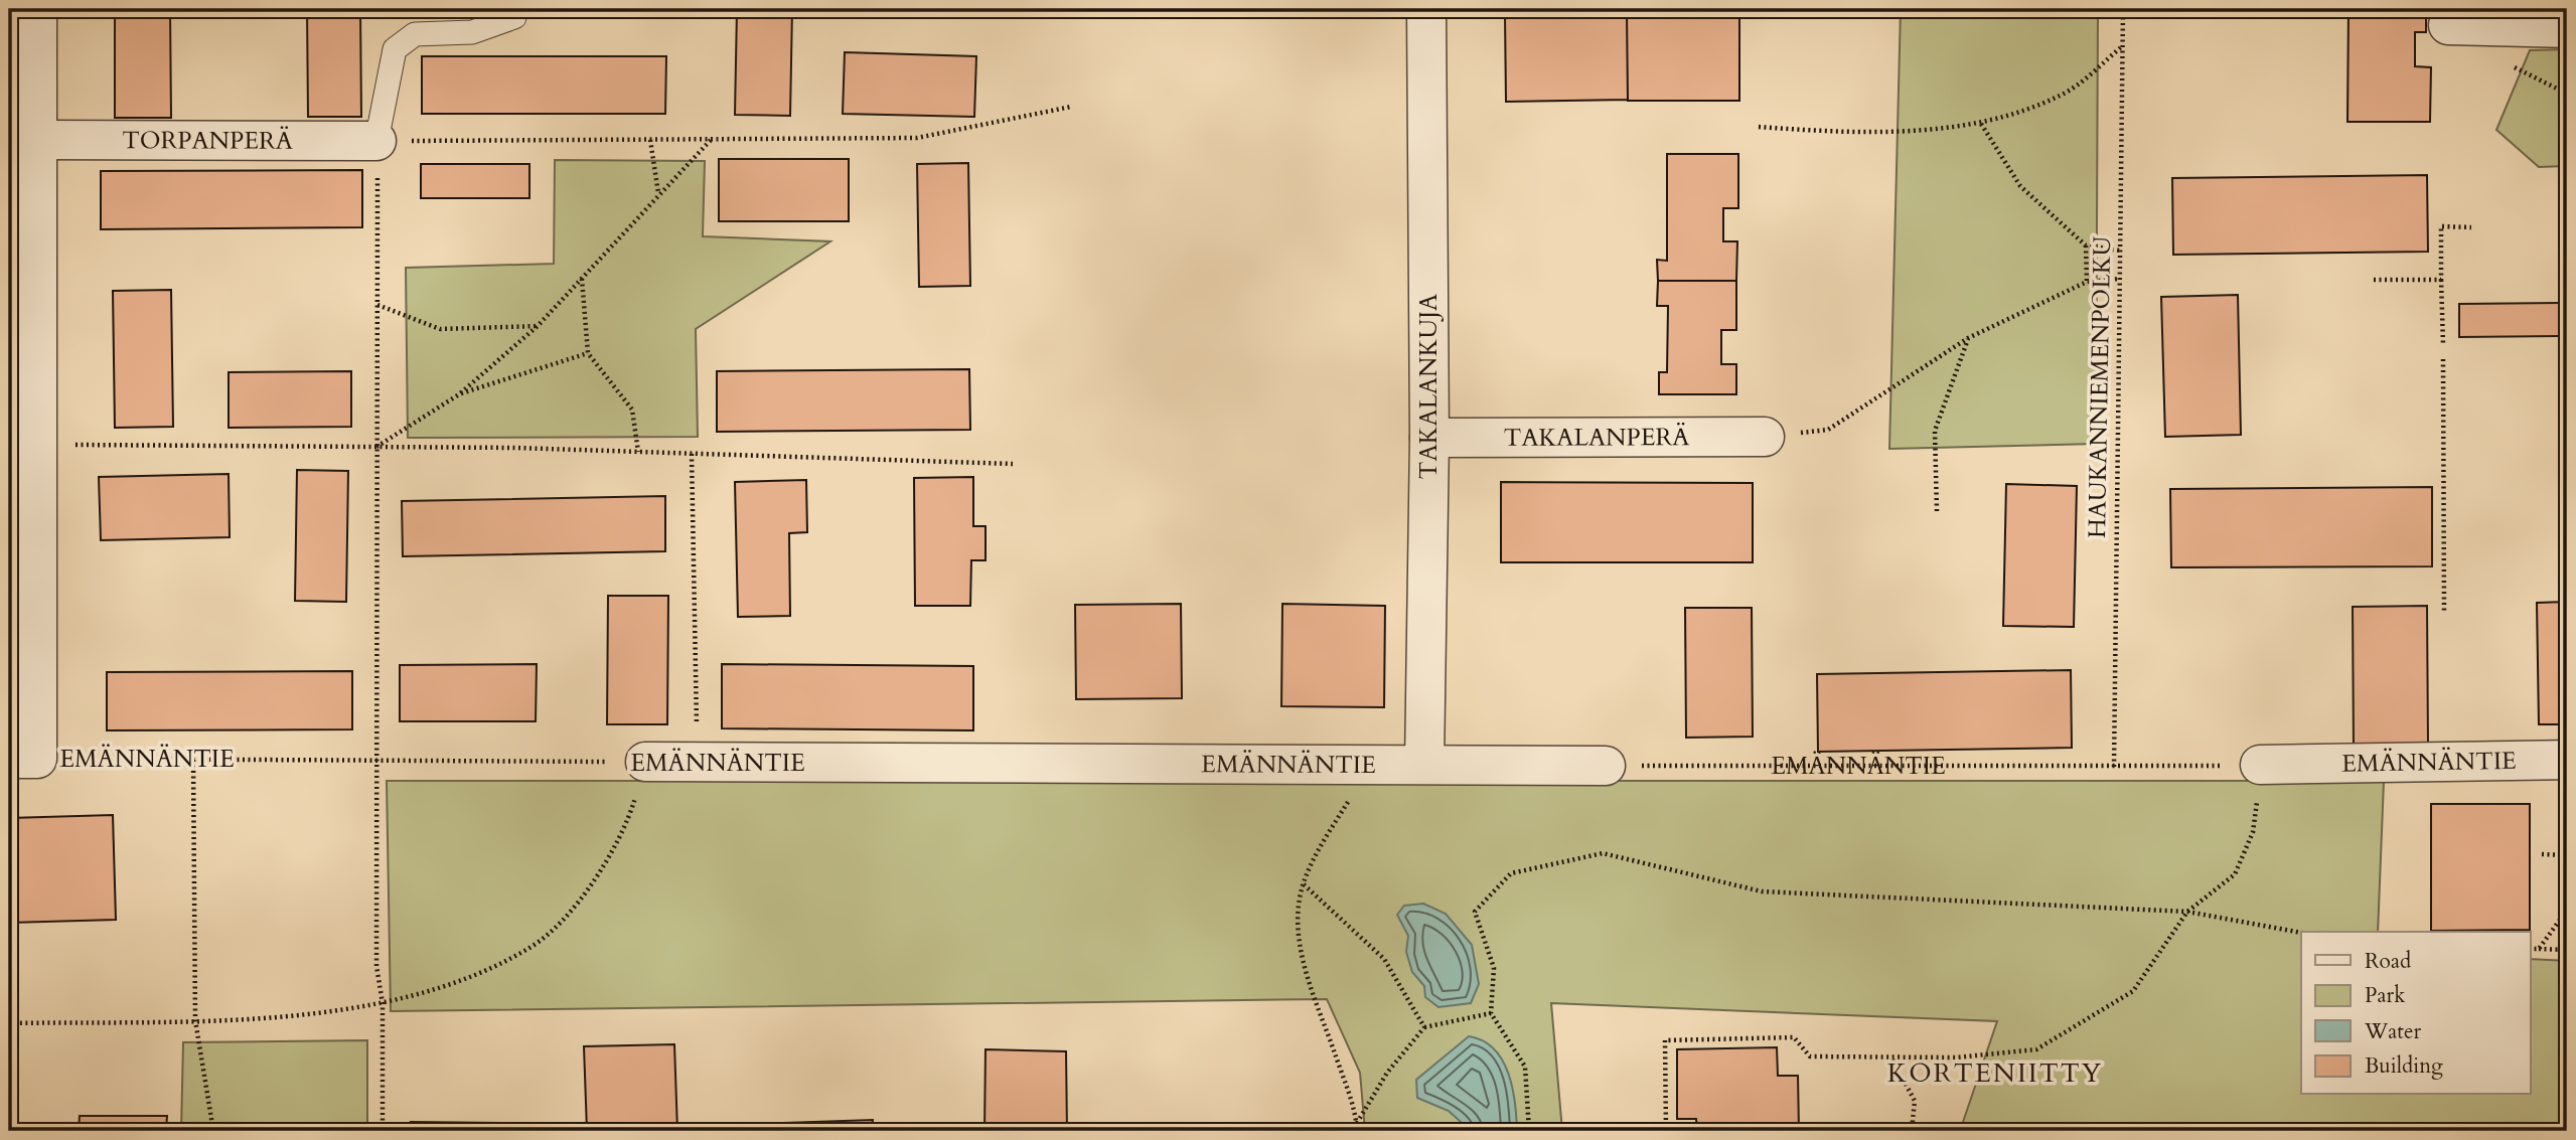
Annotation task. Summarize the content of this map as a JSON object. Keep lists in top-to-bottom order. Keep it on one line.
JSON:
{"streets":{"street":["TORPANPERÄ","TAKALANKUJA","TAKALANPERÄ","EMÄNNÄNTIE"],"path":["HAUKANNIEMENPOLKU"]},"crossings":[["TAKALANKUJA","TAKALANPERÄ"],["TAKALANKUJA","EMÄNNÄNTIE"],["HAUKANNIEMENPOLKU","EMÄNNÄNTIE"]],"districts":["KORTENIITTY"],"legend":["Road","Park","Water","Building"]}
